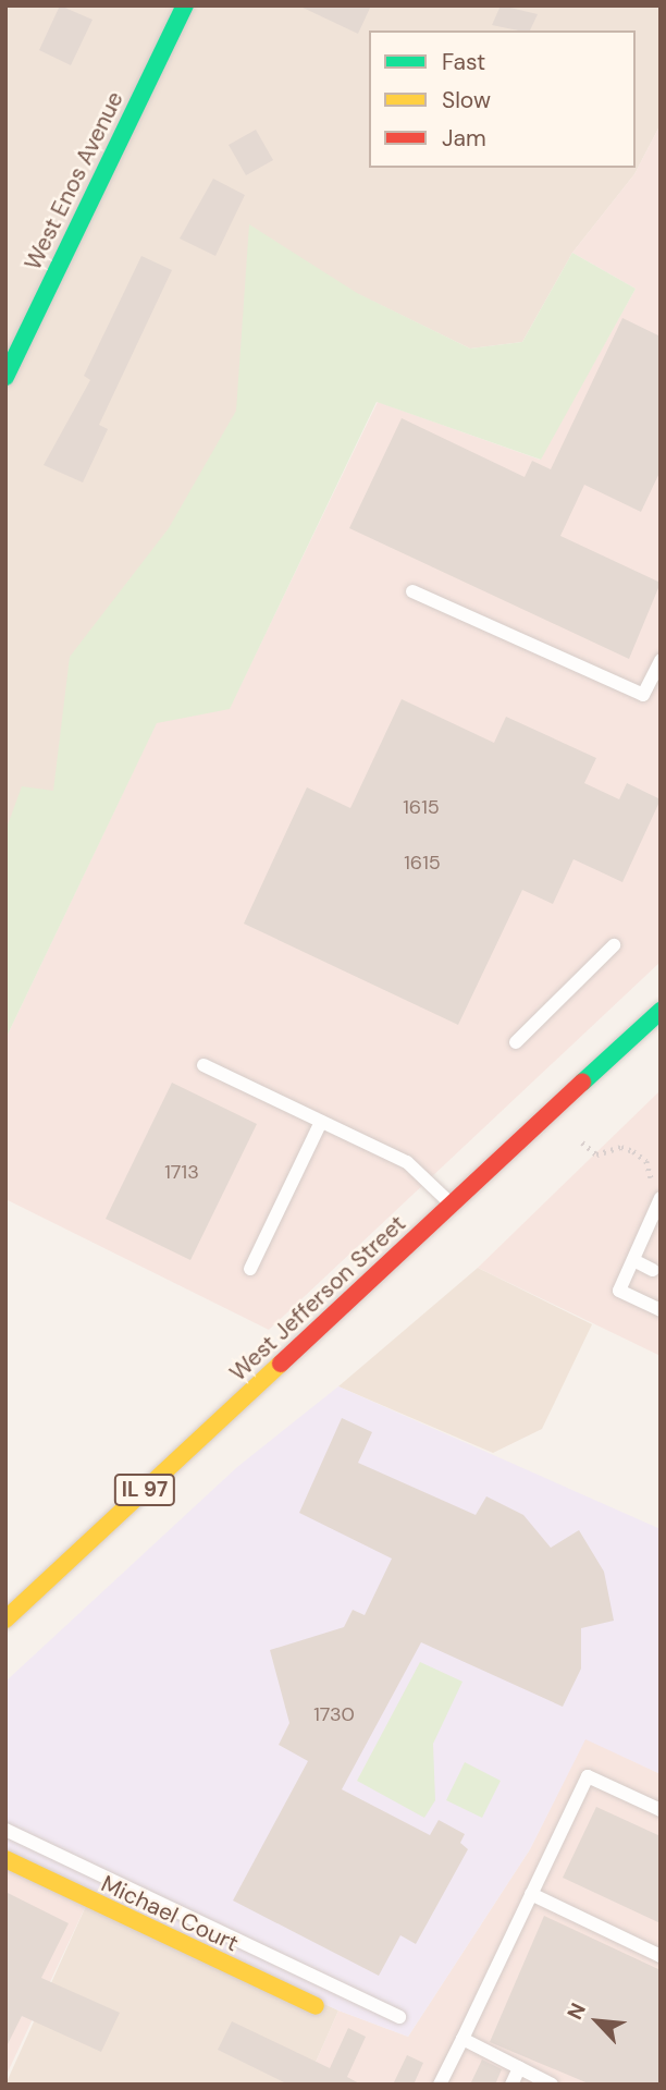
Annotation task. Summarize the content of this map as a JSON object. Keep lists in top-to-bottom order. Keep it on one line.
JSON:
{"streets":{"main road":["West Enos Avenue","West Jefferson Street","IL 97","Michael Court"]},"house_numbers":["1615","1615","1713","1730"],"legend":["Fast","Slow","Jam"],"north":"top left"}
